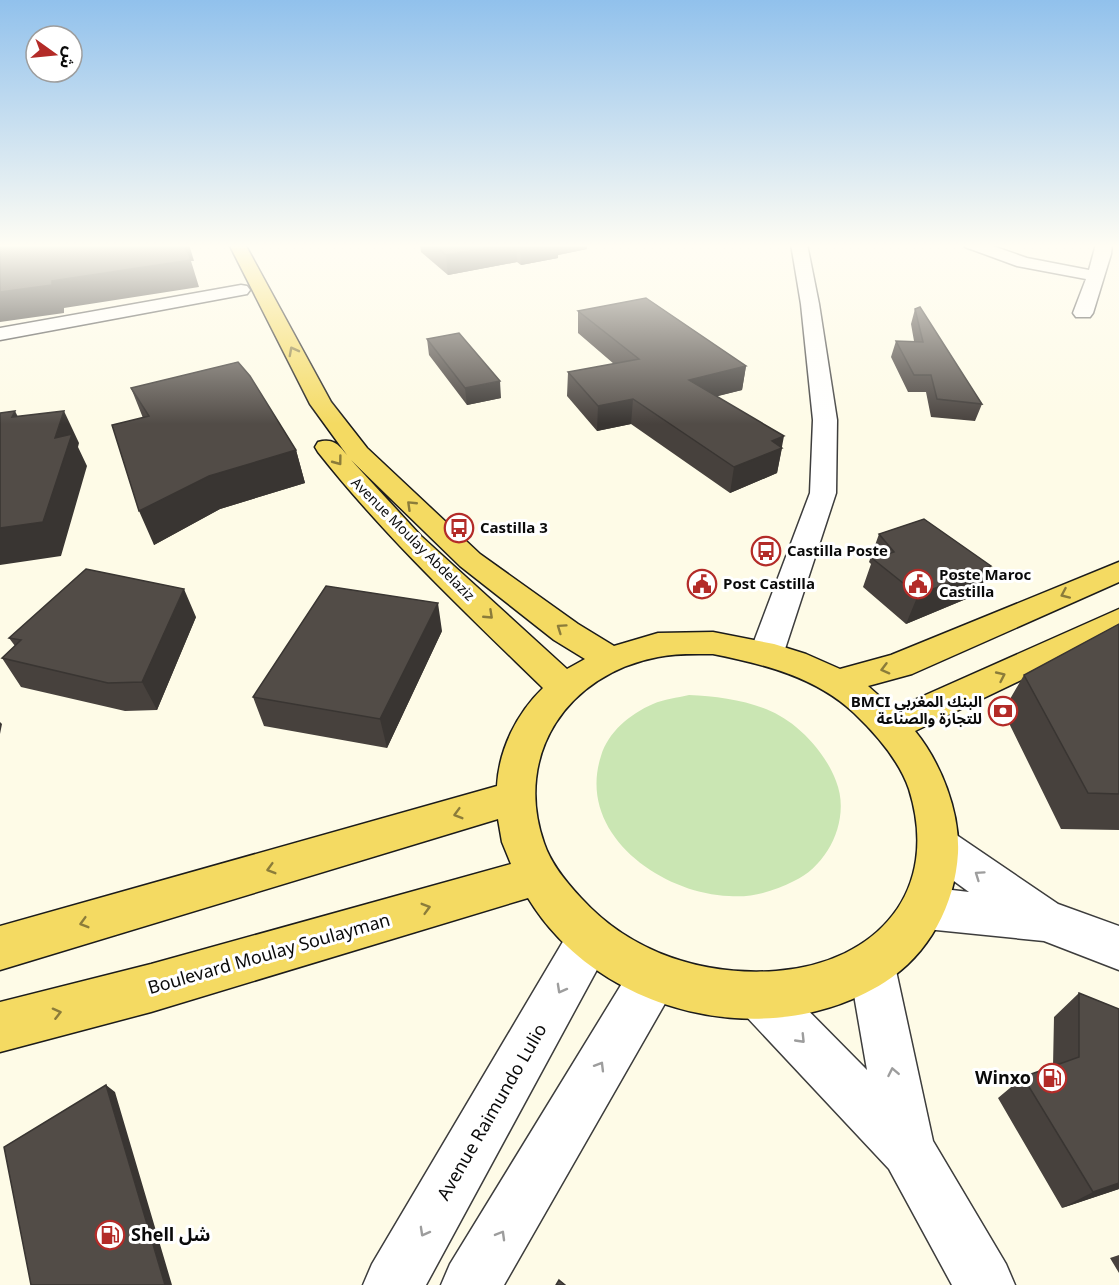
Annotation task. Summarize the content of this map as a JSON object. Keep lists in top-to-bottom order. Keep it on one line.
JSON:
{"streets":{"main road":["Avenue Moulay Abdelaziz","Boulevard Moulay Soulayman"],"street":["Avenue Raimundo Lulio"]},"places":{"bus stop":["Castilla 3","Castilla Poste"],"public building":["Post Castilla","Poste Maroc Castilla"],"bank":["BMCI البنك المغربي للتجارة والصناعة"],"fuel station":["Winxo","Shell شل"]},"north":"right"}
